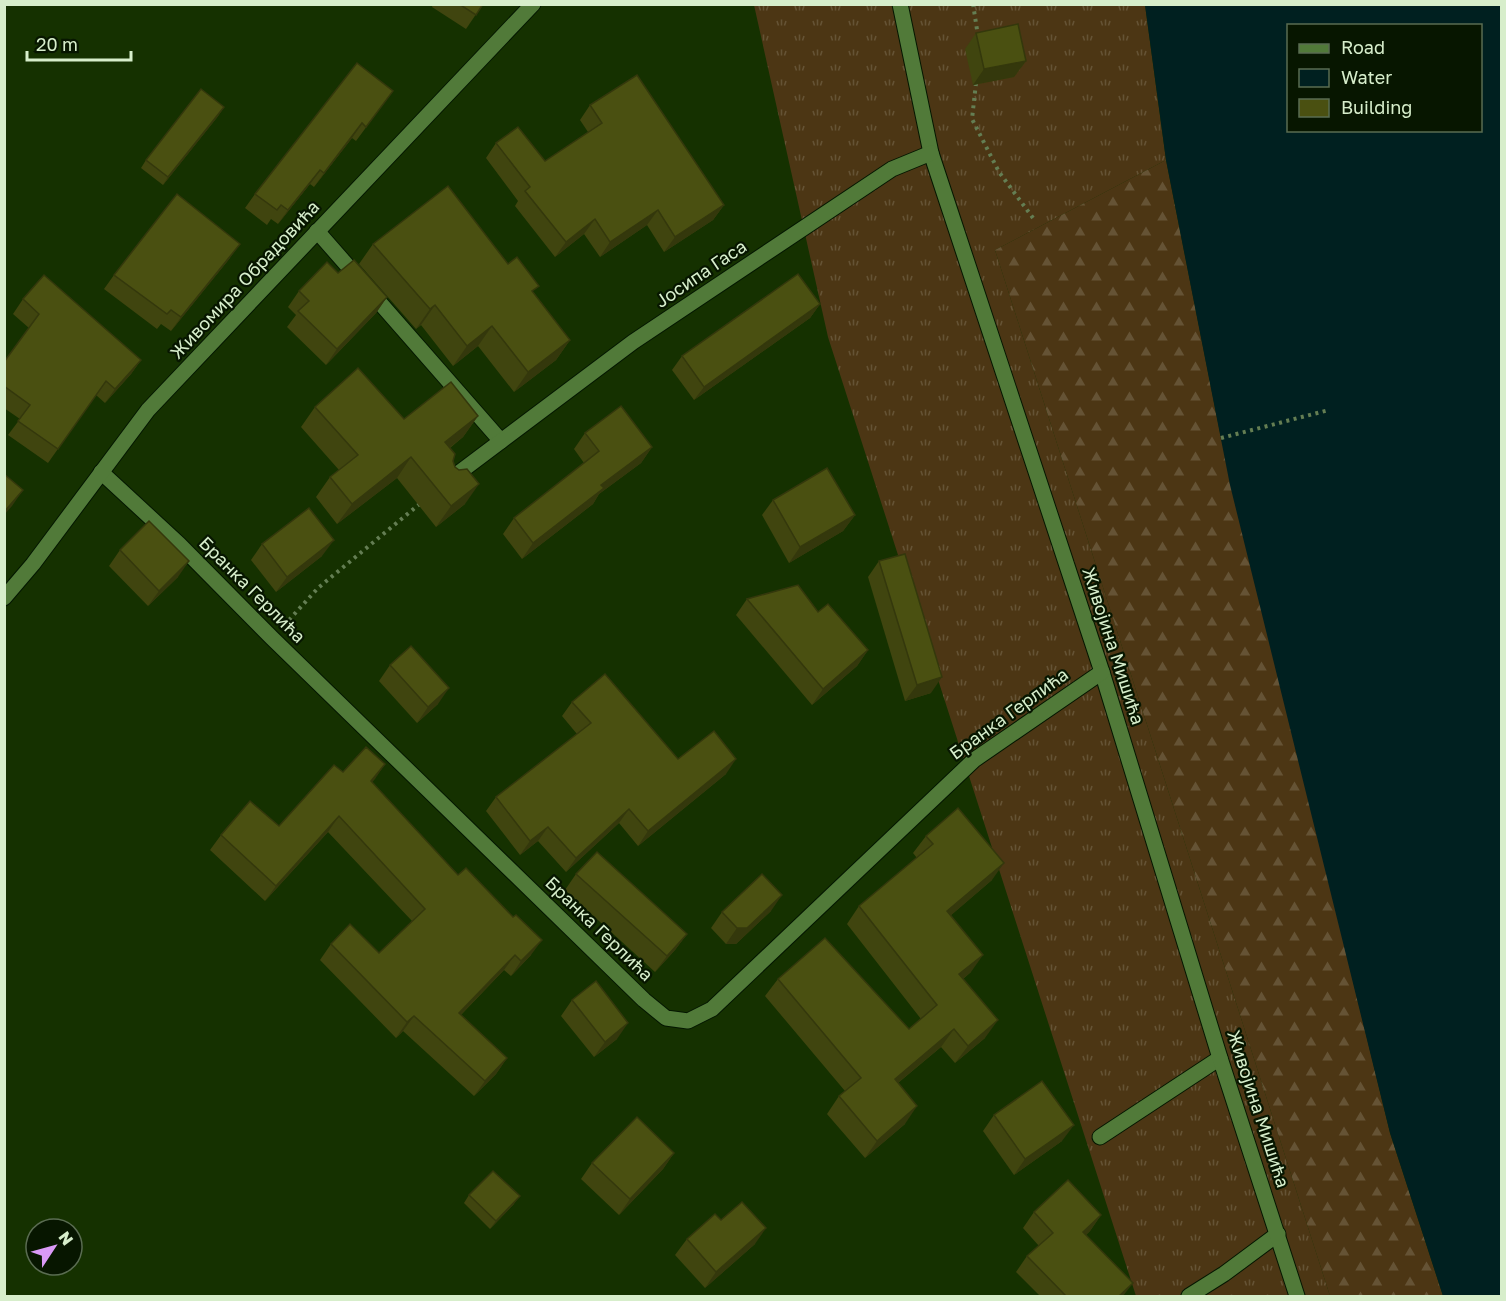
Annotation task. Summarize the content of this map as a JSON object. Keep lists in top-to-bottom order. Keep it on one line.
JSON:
{"streets":{"street":["Јосипа Гаса","Живомира Обрадовића","Бранка Герлића","Живојина Мишића"]},"crossings":[["Јосипа Гаса","Живојина Мишића"],["Живомира Обрадовића","Бранка Герлића"],["Бранка Герлића","Живојина Мишића"]],"legend":["Road","Water","Building"],"scale_bar":"20 m","north":"top right"}
